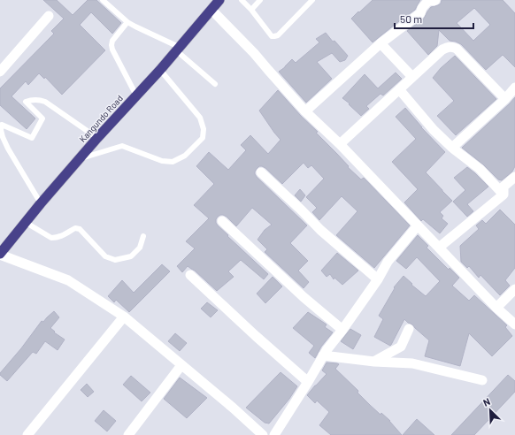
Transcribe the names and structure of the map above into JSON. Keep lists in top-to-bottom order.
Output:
{
  "streets": {
    "highway": ["Kangundo Road"]
  },
  "scale_bar": "50 m",
  "north": "top left"
}
